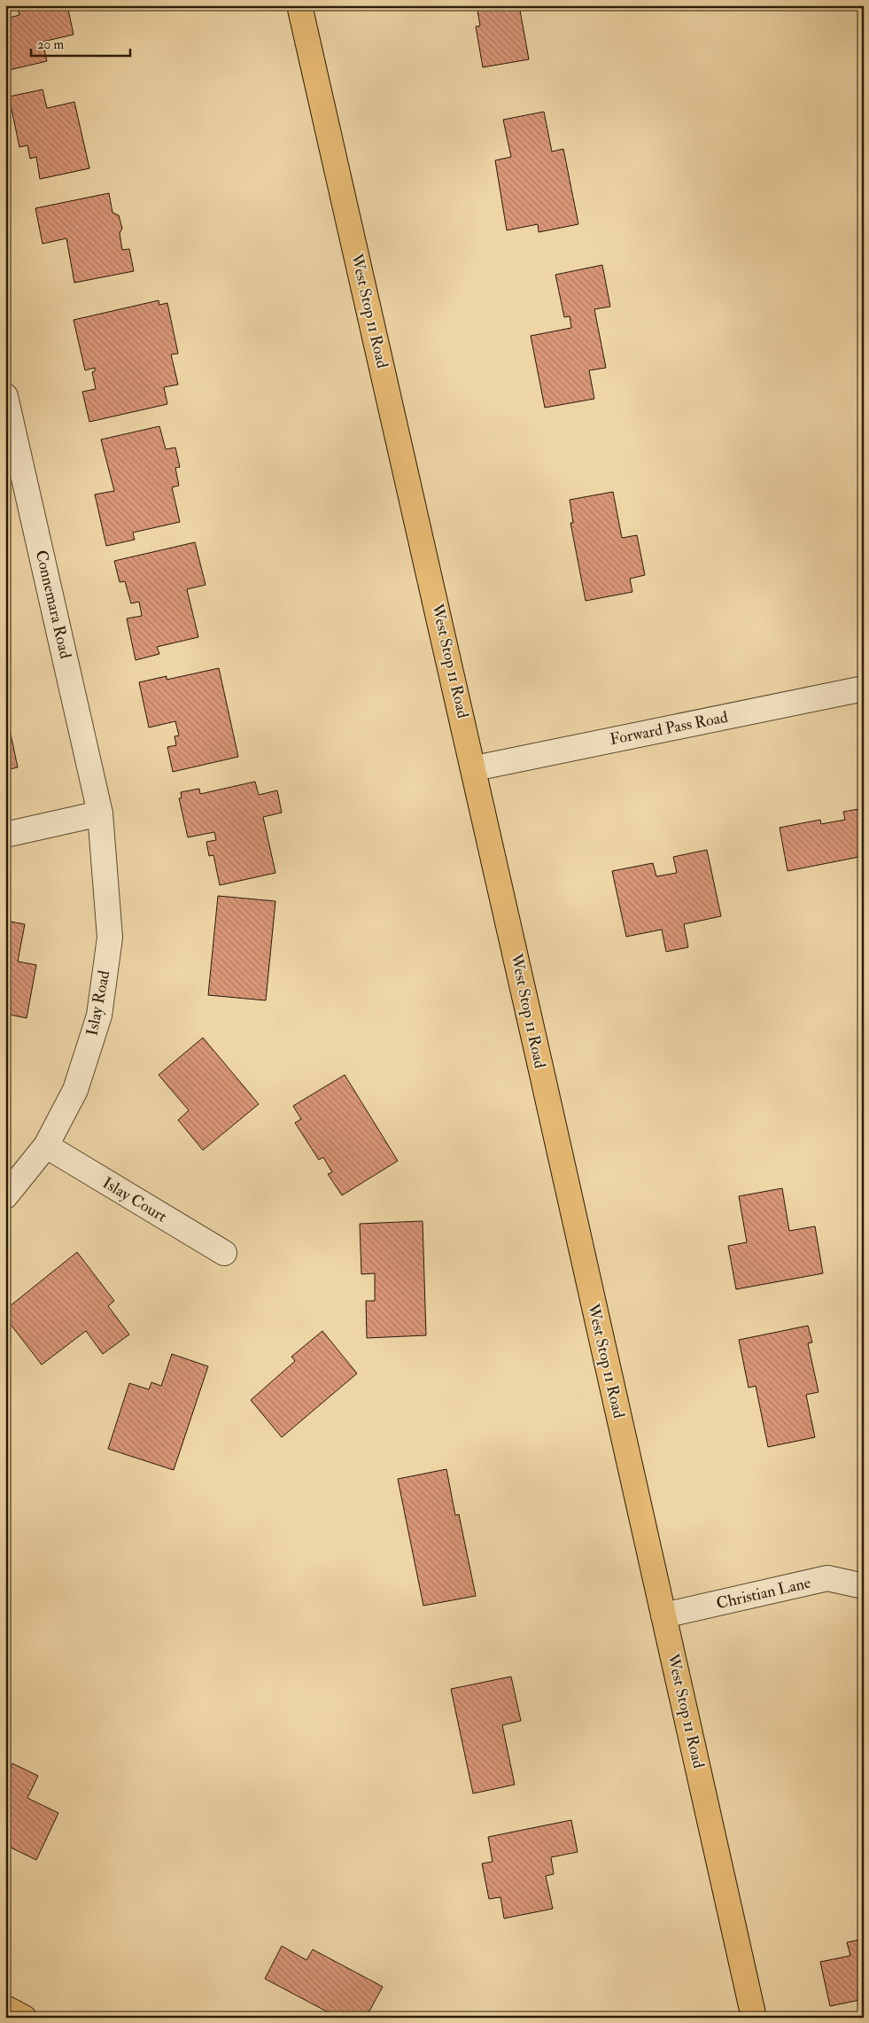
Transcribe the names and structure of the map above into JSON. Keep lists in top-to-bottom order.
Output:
{
  "streets": {
    "main road": ["West Stop 11 Road"],
    "street": [
      "Connemara Road",
      "Forward Pass Road",
      "Islay Road",
      "Islay Court",
      "Christian Lane"
    ]
  },
  "crossings": [
    ["West Stop 11 Road", "Forward Pass Road"],
    ["West Stop 11 Road", "Christian Lane"],
    ["Connemara Road", "Islay Road"],
    ["Islay Road", "Islay Court"]
  ],
  "scale_bar": "20 m"
}
